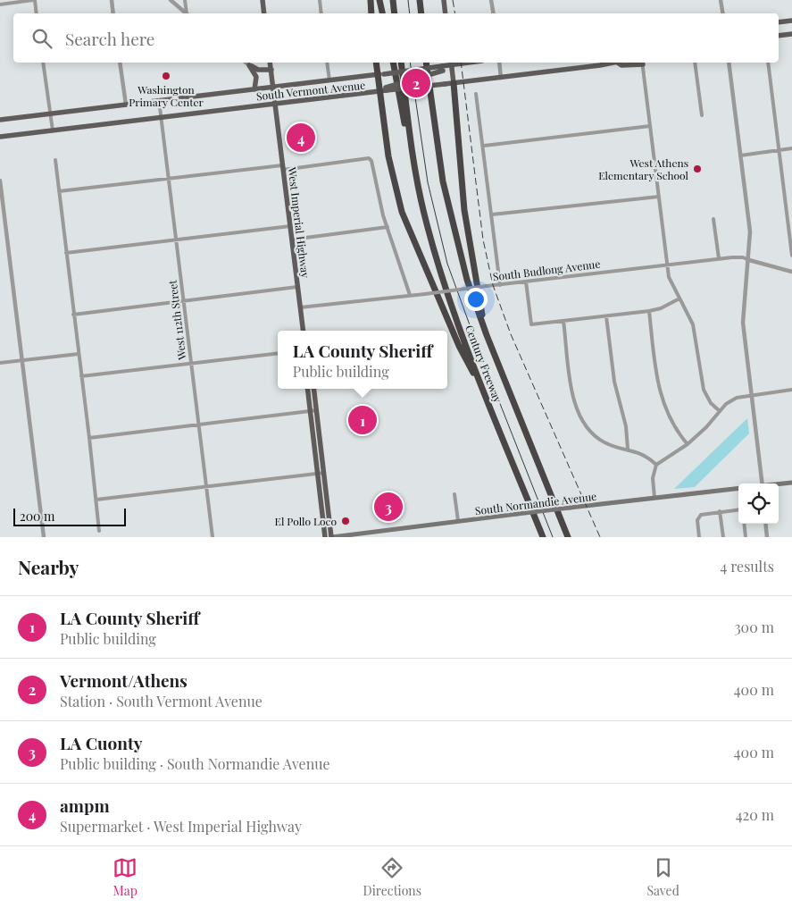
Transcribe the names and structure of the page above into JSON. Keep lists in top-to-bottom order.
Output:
{
  "streets": {
    "highway": ["Century Freeway"],
    "main road": ["South Vermont Avenue", "West Imperial Highway", "South Normandie Avenue"],
    "street": ["South Budlong Avenue", "West 112th Street"]
  },
  "crossings": [
    ["South Vermont Avenue", "West Imperial Highway"],
    ["South Vermont Avenue", "West 112th Street"],
    ["West Imperial Highway", "South Budlong Avenue"]
  ],
  "places": ["Washington Primary Center", "West Athens Elementary School", "El Pollo Loco"],
  "scale_bar": "200 m",
  "page": {
    "search": "Search here",
    "pins": [
      "2",
      "4",
      "1",
      "3"
    ],
    "popup": ["LA County Sheriff", "Public building"],
    "scale": "200 m",
    "heading": ["Nearby", "4 results"],
    "list": [
      {
        "mark": "1",
        "name": "LA County Sheriff",
        "note": "Public building",
        "value": "300 m"
      },
      {
        "mark": "2",
        "name": "Vermont/Athens",
        "note": "Station · South Vermont Avenue",
        "value": "400 m"
      },
      {
        "mark": "3",
        "name": "LA Cuonty",
        "note": "Public building · South Normandie Avenue",
        "value": "400 m"
      },
      {
        "mark": "4",
        "name": "ampm",
        "note": "Supermarket · West Imperial Highway",
        "value": "420 m"
      }
    ],
    "nav": ["Map", "Directions", "Saved"]
  }
}
